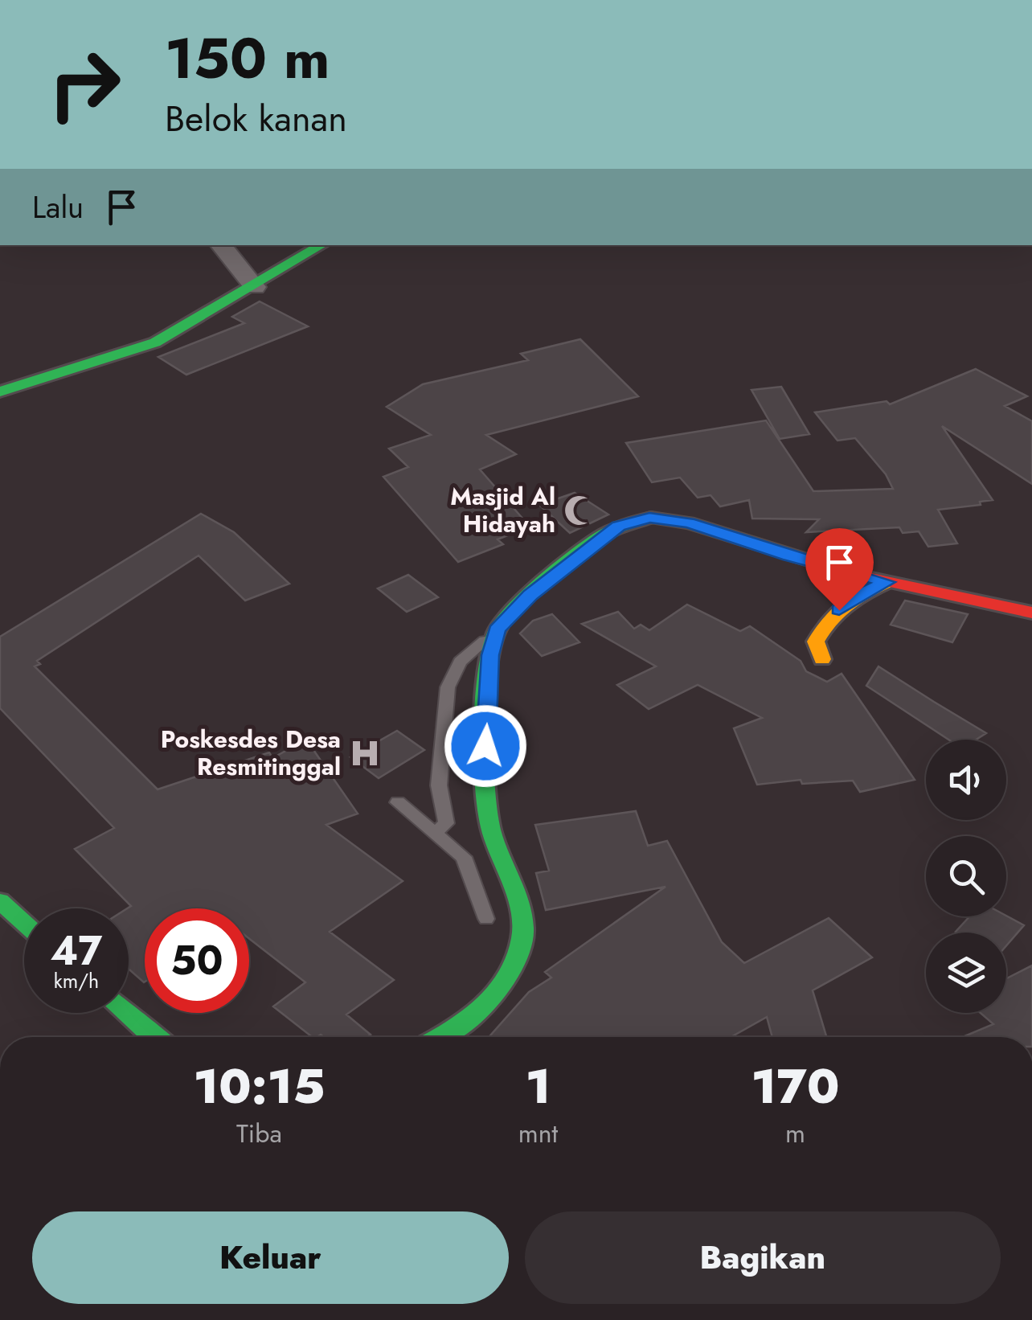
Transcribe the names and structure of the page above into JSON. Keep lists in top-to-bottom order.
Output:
{
  "places": {
    "mosque": ["Masjid Al Hidayah"],
    "hospital": ["Poskesdes Desa Resmitinggal"]
  },
  "page": {
    "turn": ["150 m", "Belok kanan"],
    "then": "Lalu",
    "speed": "47 km/h",
    "limit": "50",
    "eta": [
      "10:15",
      "Tiba",
      "1",
      "mnt",
      "170",
      "m"
    ],
    "buttons": ["Keluar", "Bagikan"]
  }
}
